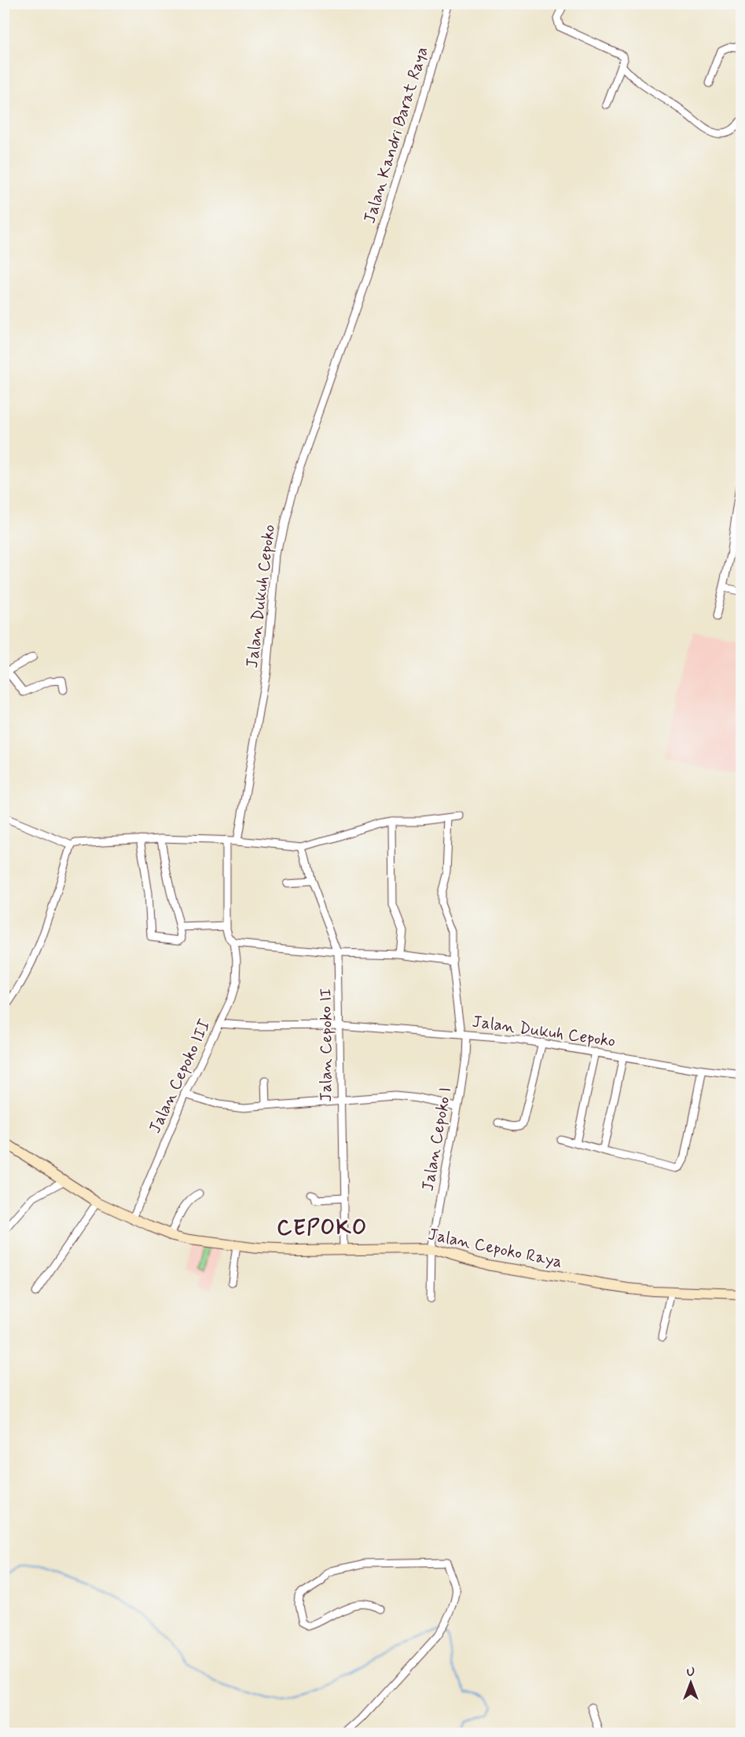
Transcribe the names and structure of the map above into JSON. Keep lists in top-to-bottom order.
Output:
{
  "streets": {
    "main road": ["Jalan Cepoko Raya"],
    "street": [
      "Jalan Kandri Barat Raya",
      "Jalan Dukuh Cepoko",
      "Jalan Cepoko II",
      "Jalan Cepoko III",
      "Jalan Cepoko I"
    ]
  },
  "crossings": [
    ["Jalan Kandri Barat Raya", "Jalan Dukuh Cepoko"],
    ["Jalan Dukuh Cepoko", "Jalan Cepoko II"],
    ["Jalan Dukuh Cepoko", "Jalan Cepoko III"],
    ["Jalan Dukuh Cepoko", "Jalan Cepoko I"],
    ["Jalan Cepoko II", "Jalan Cepoko Raya"],
    ["Jalan Cepoko III", "Jalan Cepoko Raya"],
    ["Jalan Cepoko I", "Jalan Cepoko Raya"]
  ],
  "districts": ["CEPOKO"],
  "north": "top"
}
